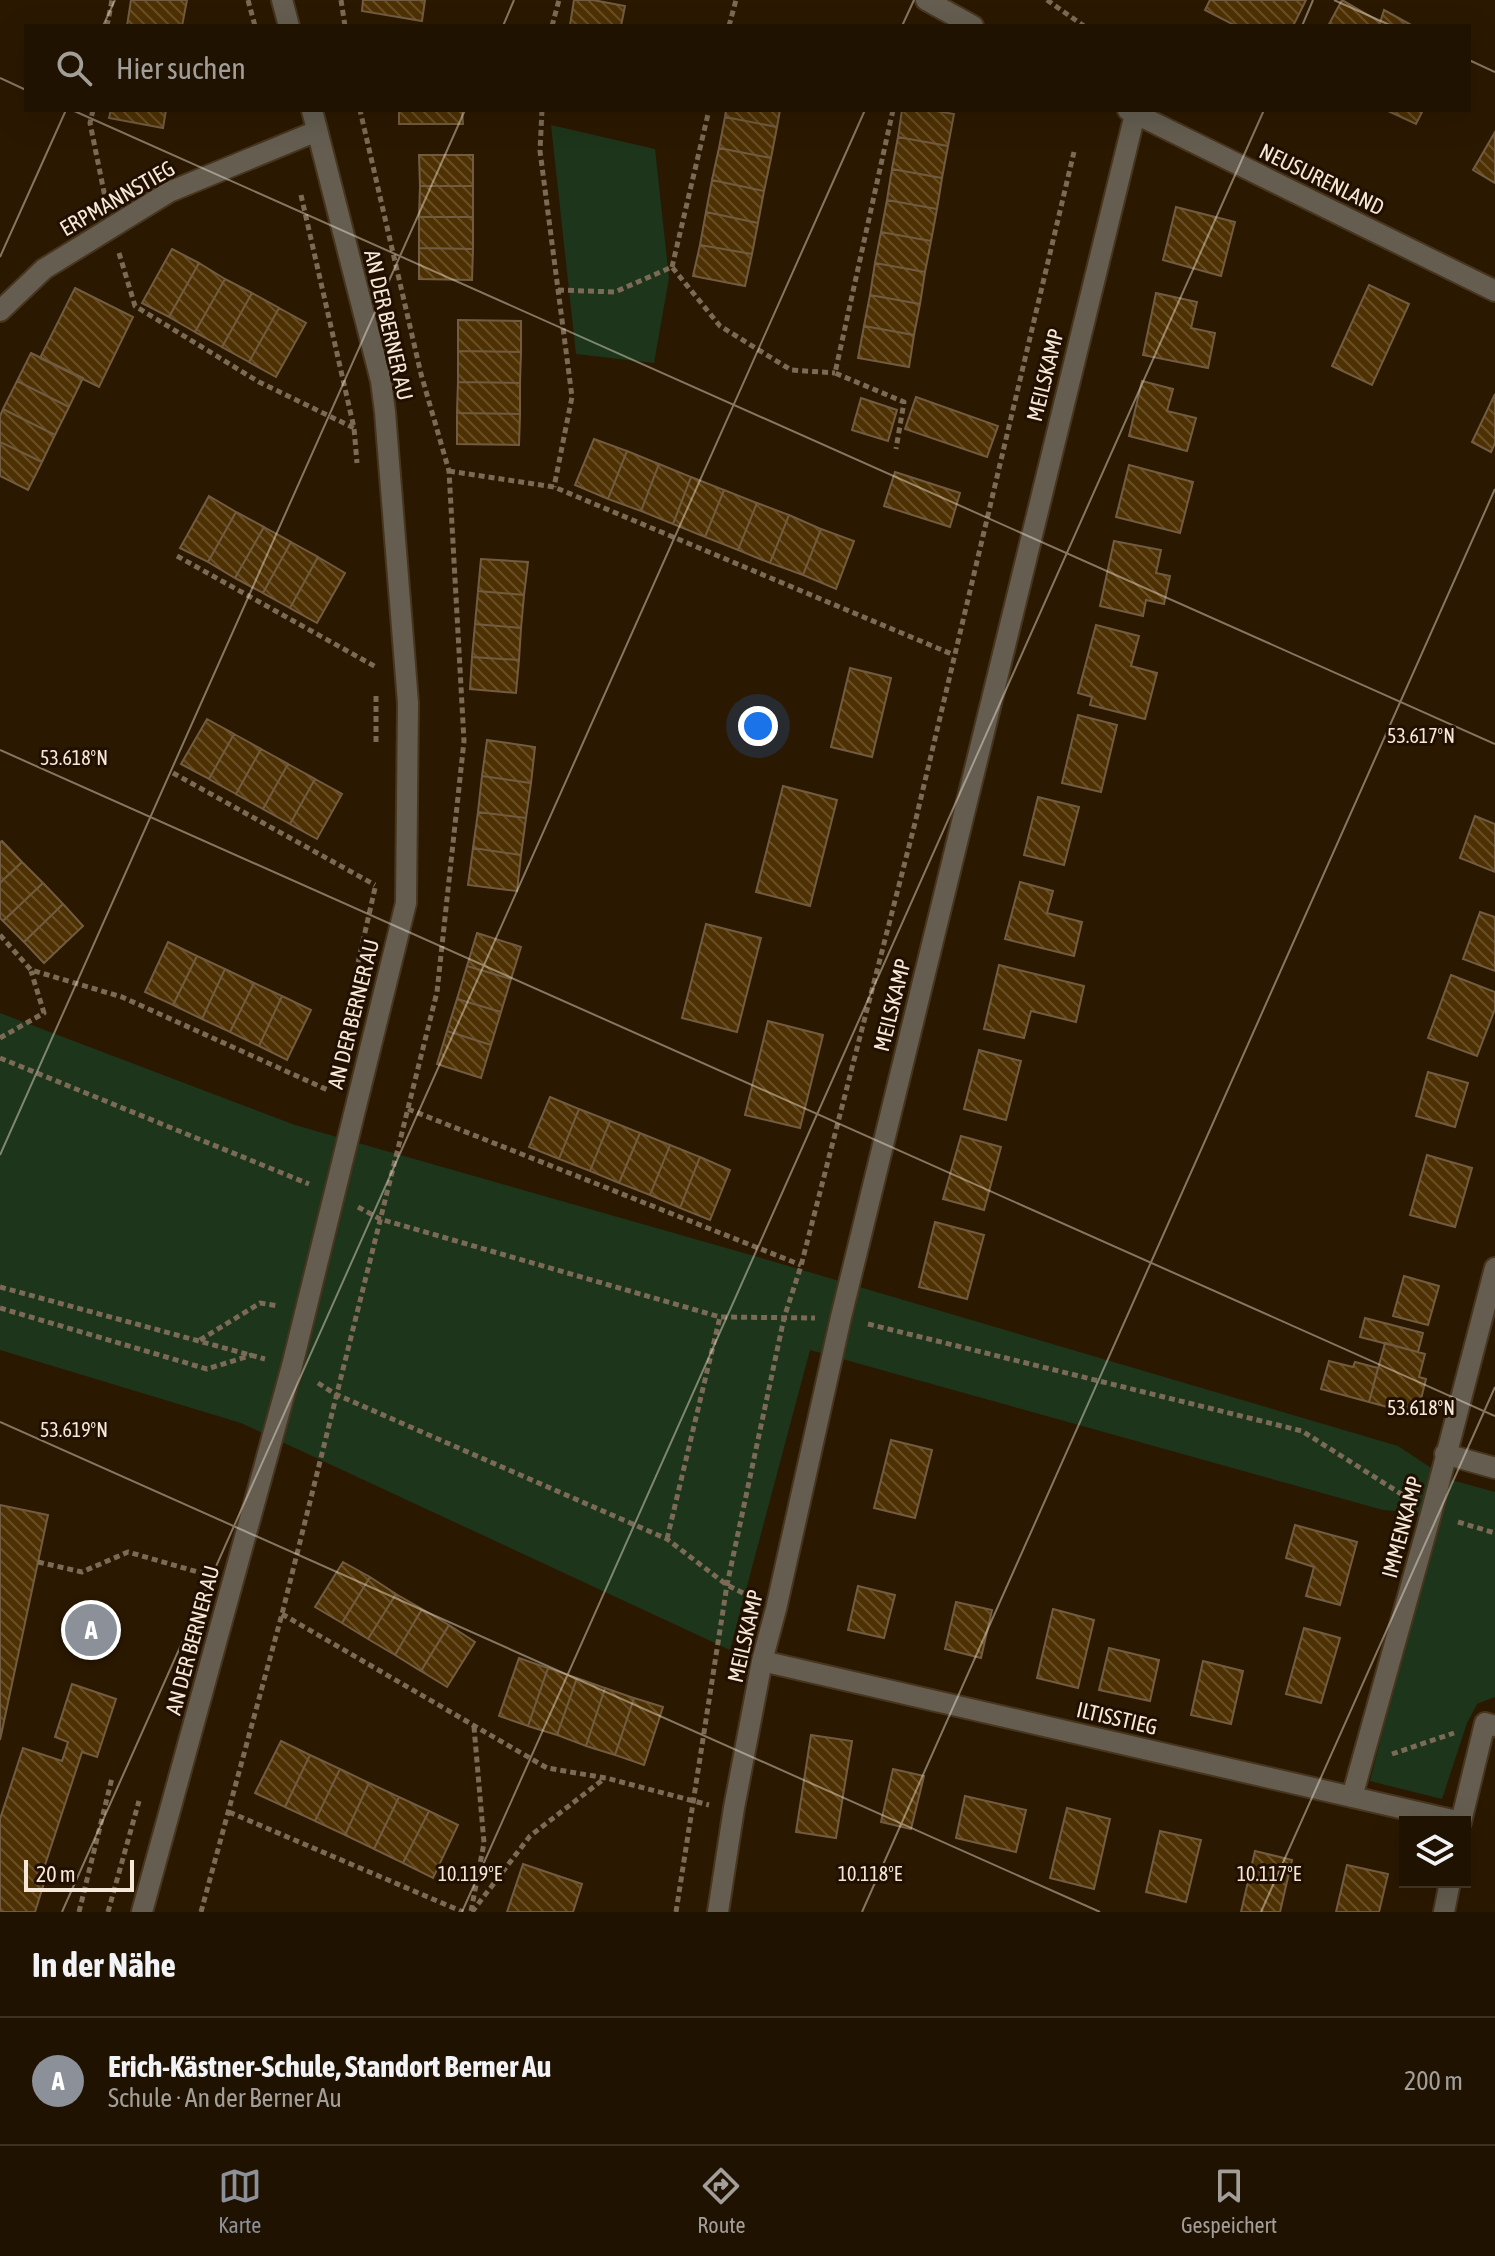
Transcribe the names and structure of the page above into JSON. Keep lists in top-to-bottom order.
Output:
{
  "streets": {
    "street": [
      "NEUSURENLAND",
      "ERPMANNSTIEG",
      "AN DER BERNER AU",
      "MEILSKAMP",
      "IMMENKAMP",
      "ILTISSTIEG"
    ]
  },
  "crossings": [
    ["NEUSURENLAND", "MEILSKAMP"],
    ["ERPMANNSTIEG", "AN DER BERNER AU"],
    ["MEILSKAMP", "ILTISSTIEG"],
    ["IMMENKAMP", "ILTISSTIEG"]
  ],
  "scale_bar": "20 m",
  "page": {
    "search": "Hier suchen",
    "pins": "A",
    "scale": "20 m",
    "heading": "In der Nähe",
    "list": [
      {
        "mark": "A",
        "name": "Erich-Kästner-Schule, Standort Berner Au",
        "note": "Schule · An der Berner Au",
        "value": "200 m"
      }
    ],
    "nav": ["Karte", "Route", "Gespeichert"]
  },
  "coordinates": [
    "53.617°N",
    "53.618°N",
    "53.619°N",
    "10.119°E",
    "10.118°E",
    "10.117°E"
  ]
}
